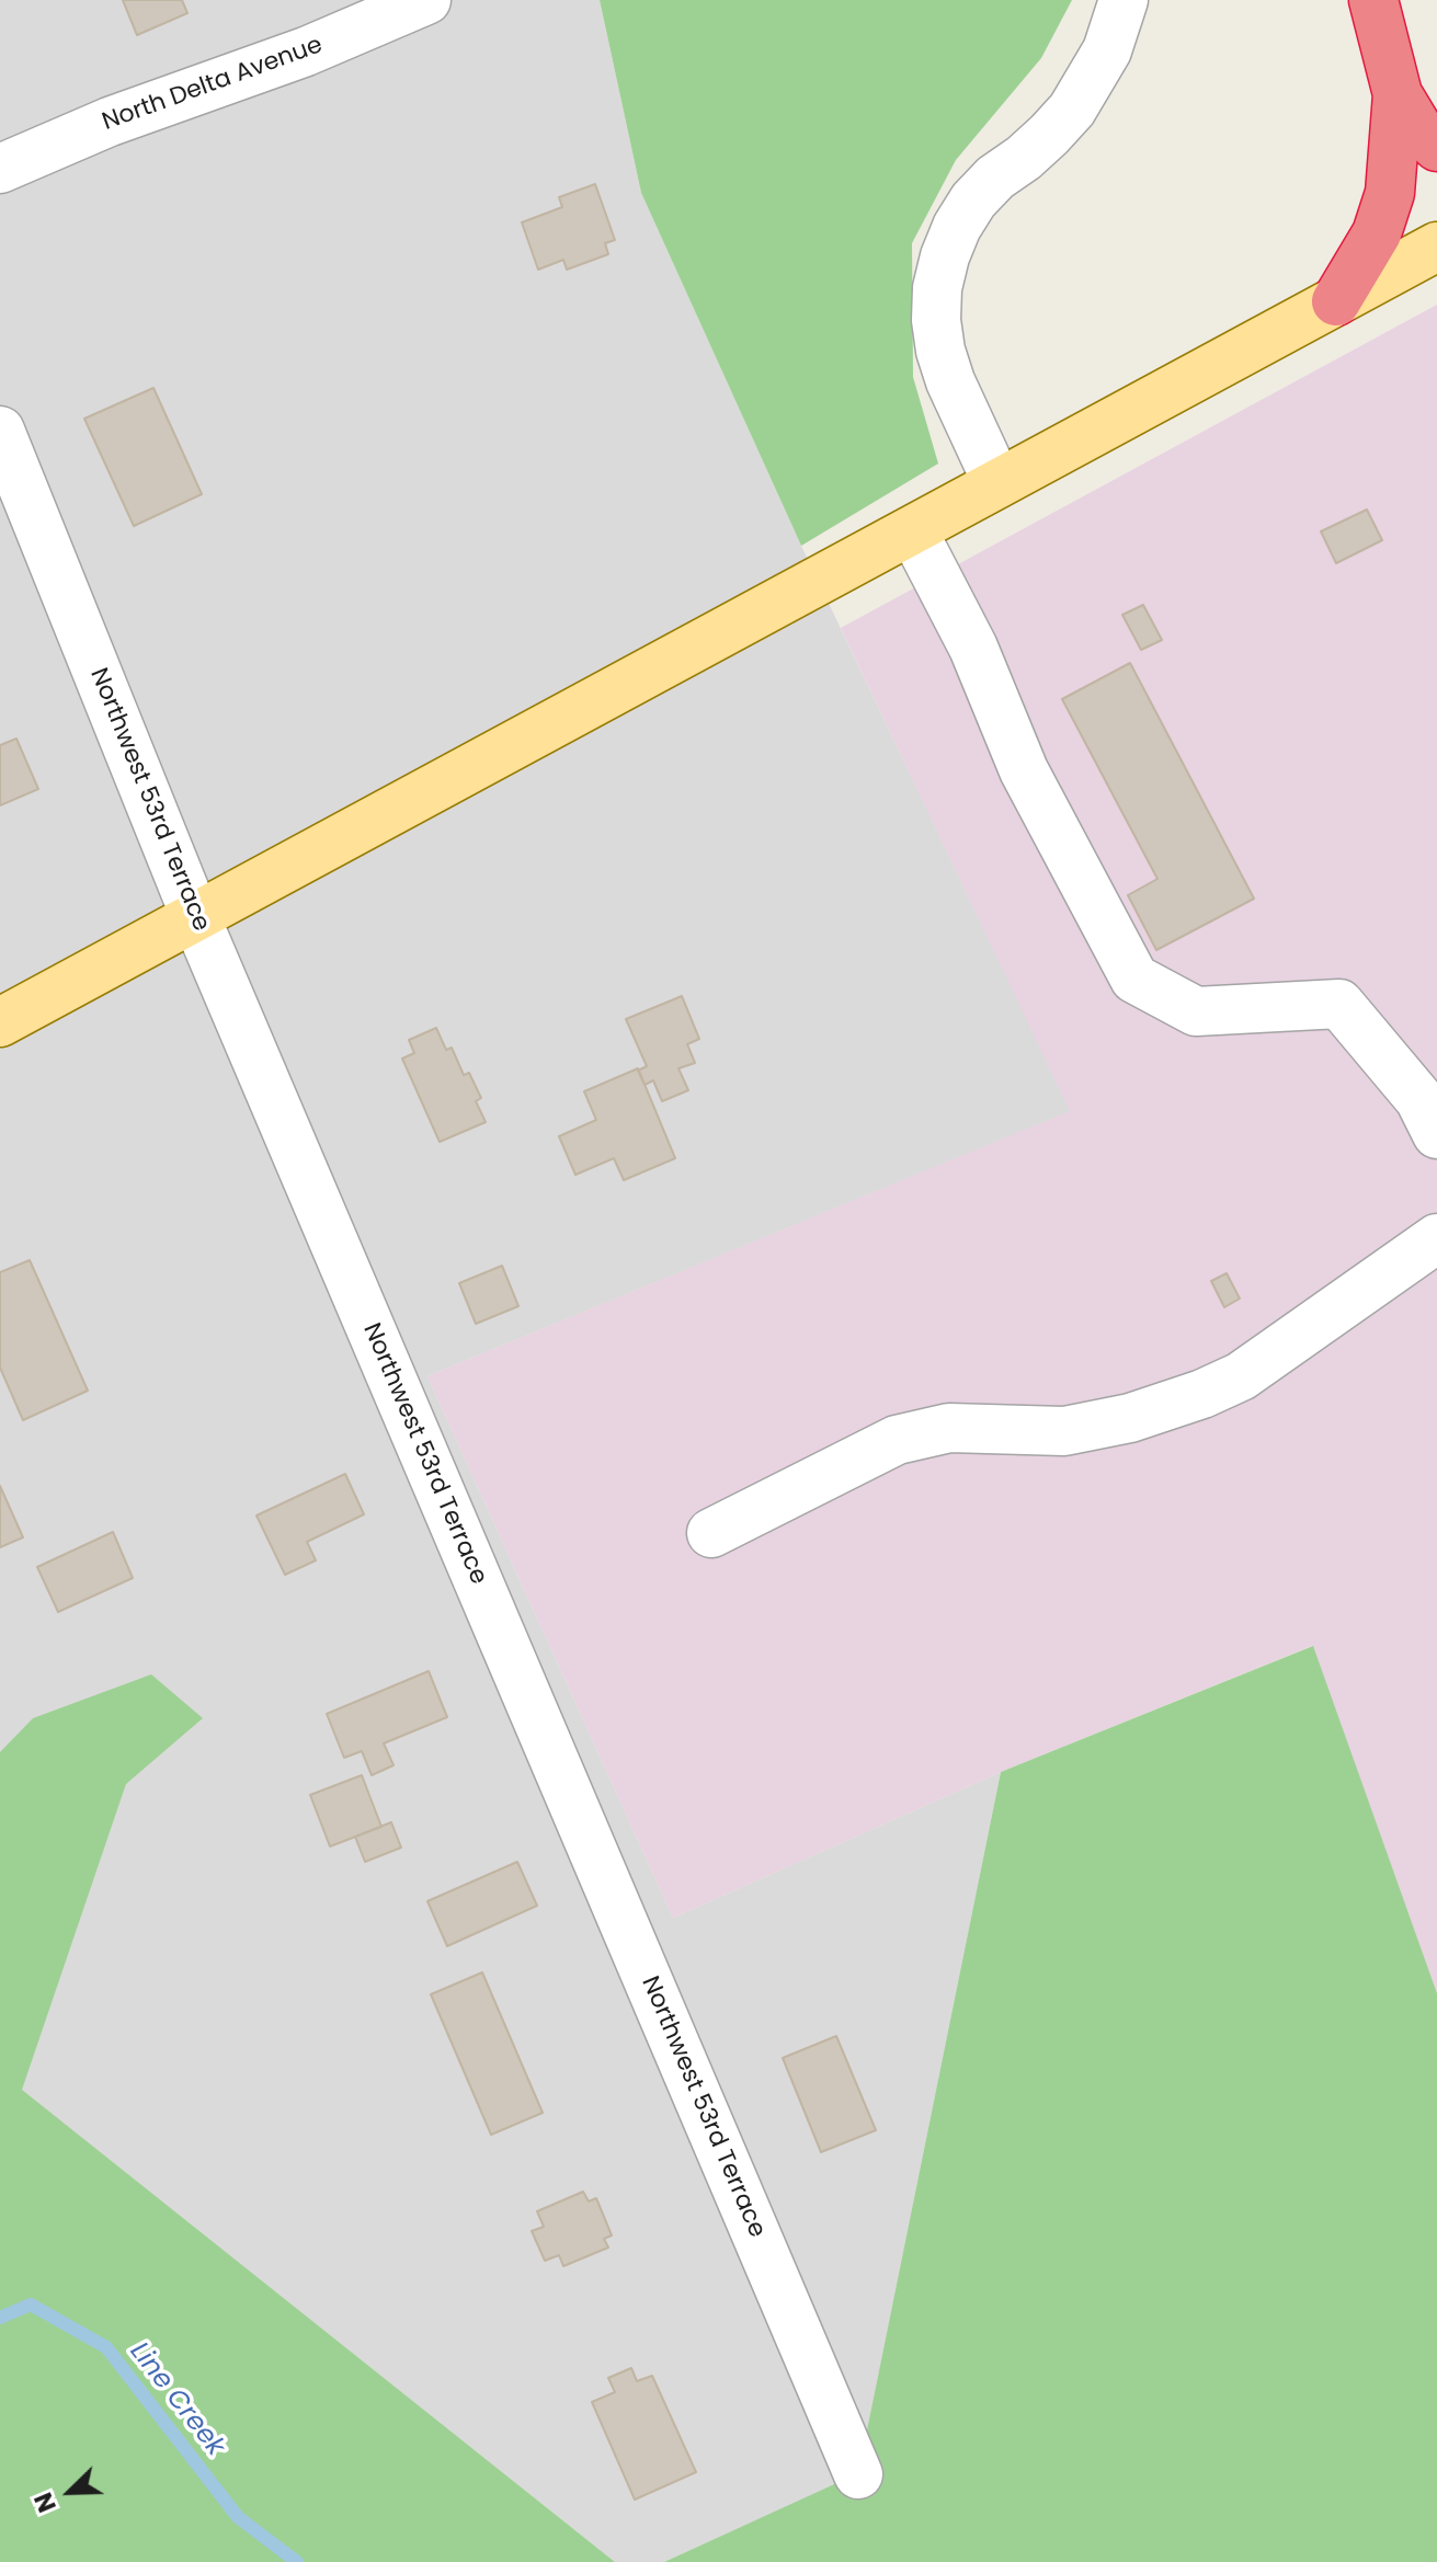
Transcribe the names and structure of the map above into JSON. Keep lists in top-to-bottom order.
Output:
{
  "streets": {
    "street": ["North Delta Avenue", "Northwest 53rd Terrace"]
  },
  "water": ["Line Creek"],
  "north": "bottom left"
}
